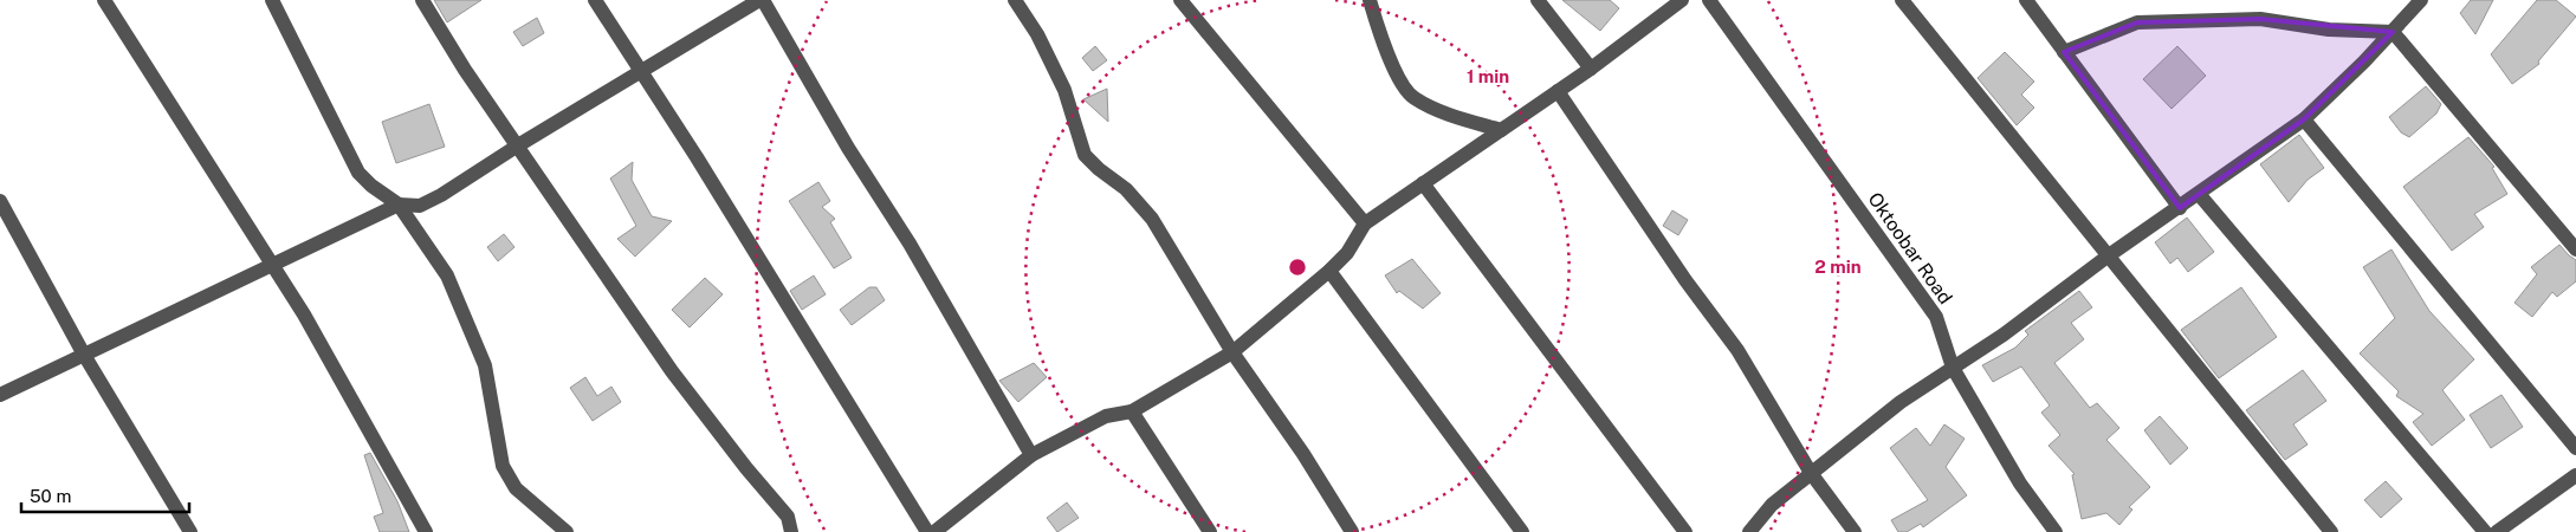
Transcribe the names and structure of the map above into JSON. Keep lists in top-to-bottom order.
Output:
{
  "streets": {
    "street": ["Oktoobar Road"]
  },
  "scale_bar": "50 m",
  "rings": ["1 min", "2 min"]
}
